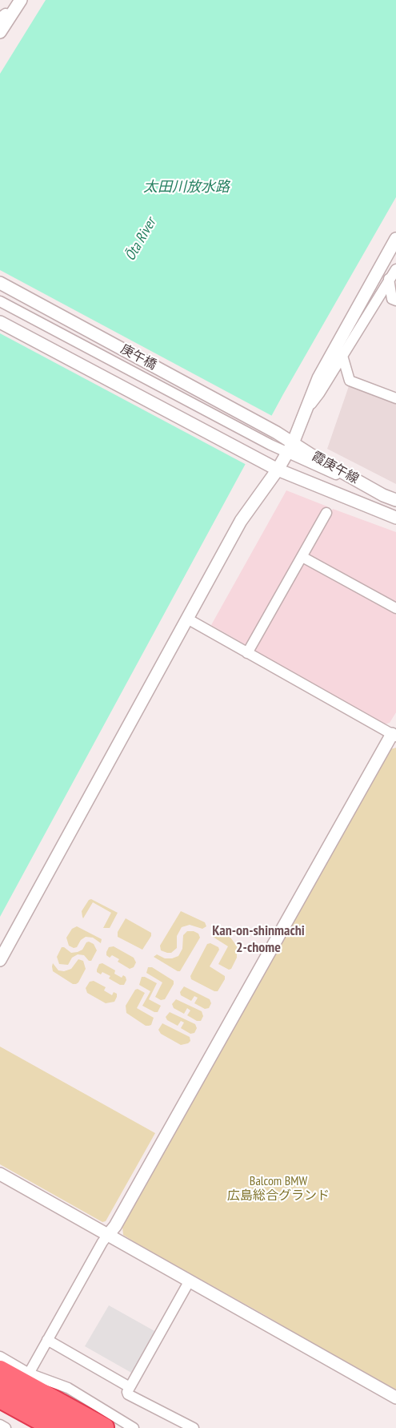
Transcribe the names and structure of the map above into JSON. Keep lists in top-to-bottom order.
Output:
{
  "streets": {
    "street": ["庚午橋", "霞庚午線"]
  },
  "crossings": [
    ["庚午橋", "霞庚午線"]
  ],
  "districts": ["Kan-on-shinmachi 2-chome"],
  "water": ["太田川放水路", "Ōta River"],
  "parks": ["Balcom BMW 広島総合グランド"]
}
